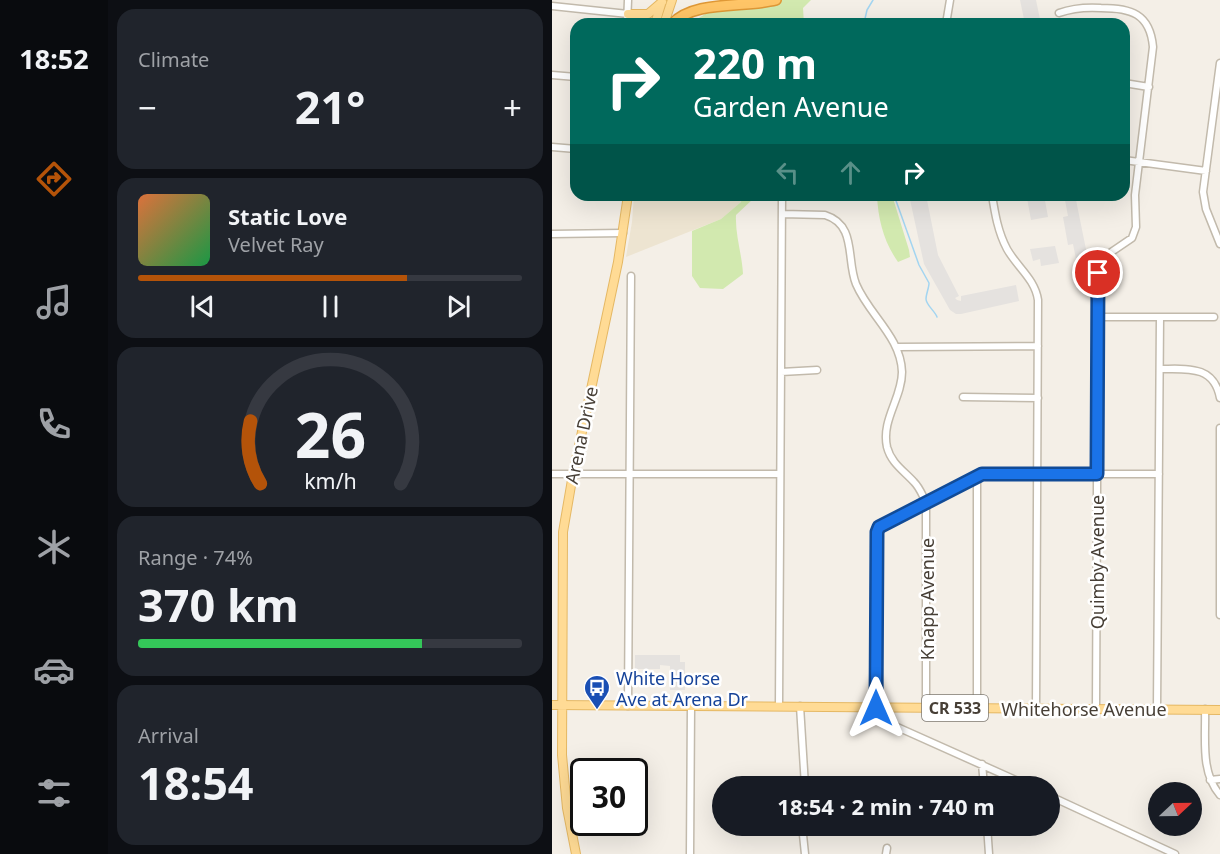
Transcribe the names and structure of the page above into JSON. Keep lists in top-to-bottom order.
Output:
{
  "streets": {
    "main road": ["Arena Drive", "CR 533", "Whitehorse Avenue"],
    "street": ["Quimby Avenue", "Knapp Avenue"]
  },
  "crossings": [
    ["Arena Drive", "Whitehorse Avenue"],
    ["Quimby Avenue", "Whitehorse Avenue"],
    ["Knapp Avenue", "Whitehorse Avenue"]
  ],
  "places": {
    "bus stop": ["White Horse Ave at Arena Dr"]
  },
  "north": "right",
  "page": {
    "tabs": "18:52",
    "tile": [
      "Climate",
      ["Range · 74%", "370 km"],
      ["Arrival", "18:54"]
    ],
    "turn": ["220 m", "Garden Avenue"],
    "heat": ["−", "21°", "+"],
    "song": ["Static Love", "Velvet Ray"],
    "limit": "30",
    "trip": "18:54 · 2 min · 740 m",
    "gauge": ["26", "km/h"]
  }
}
